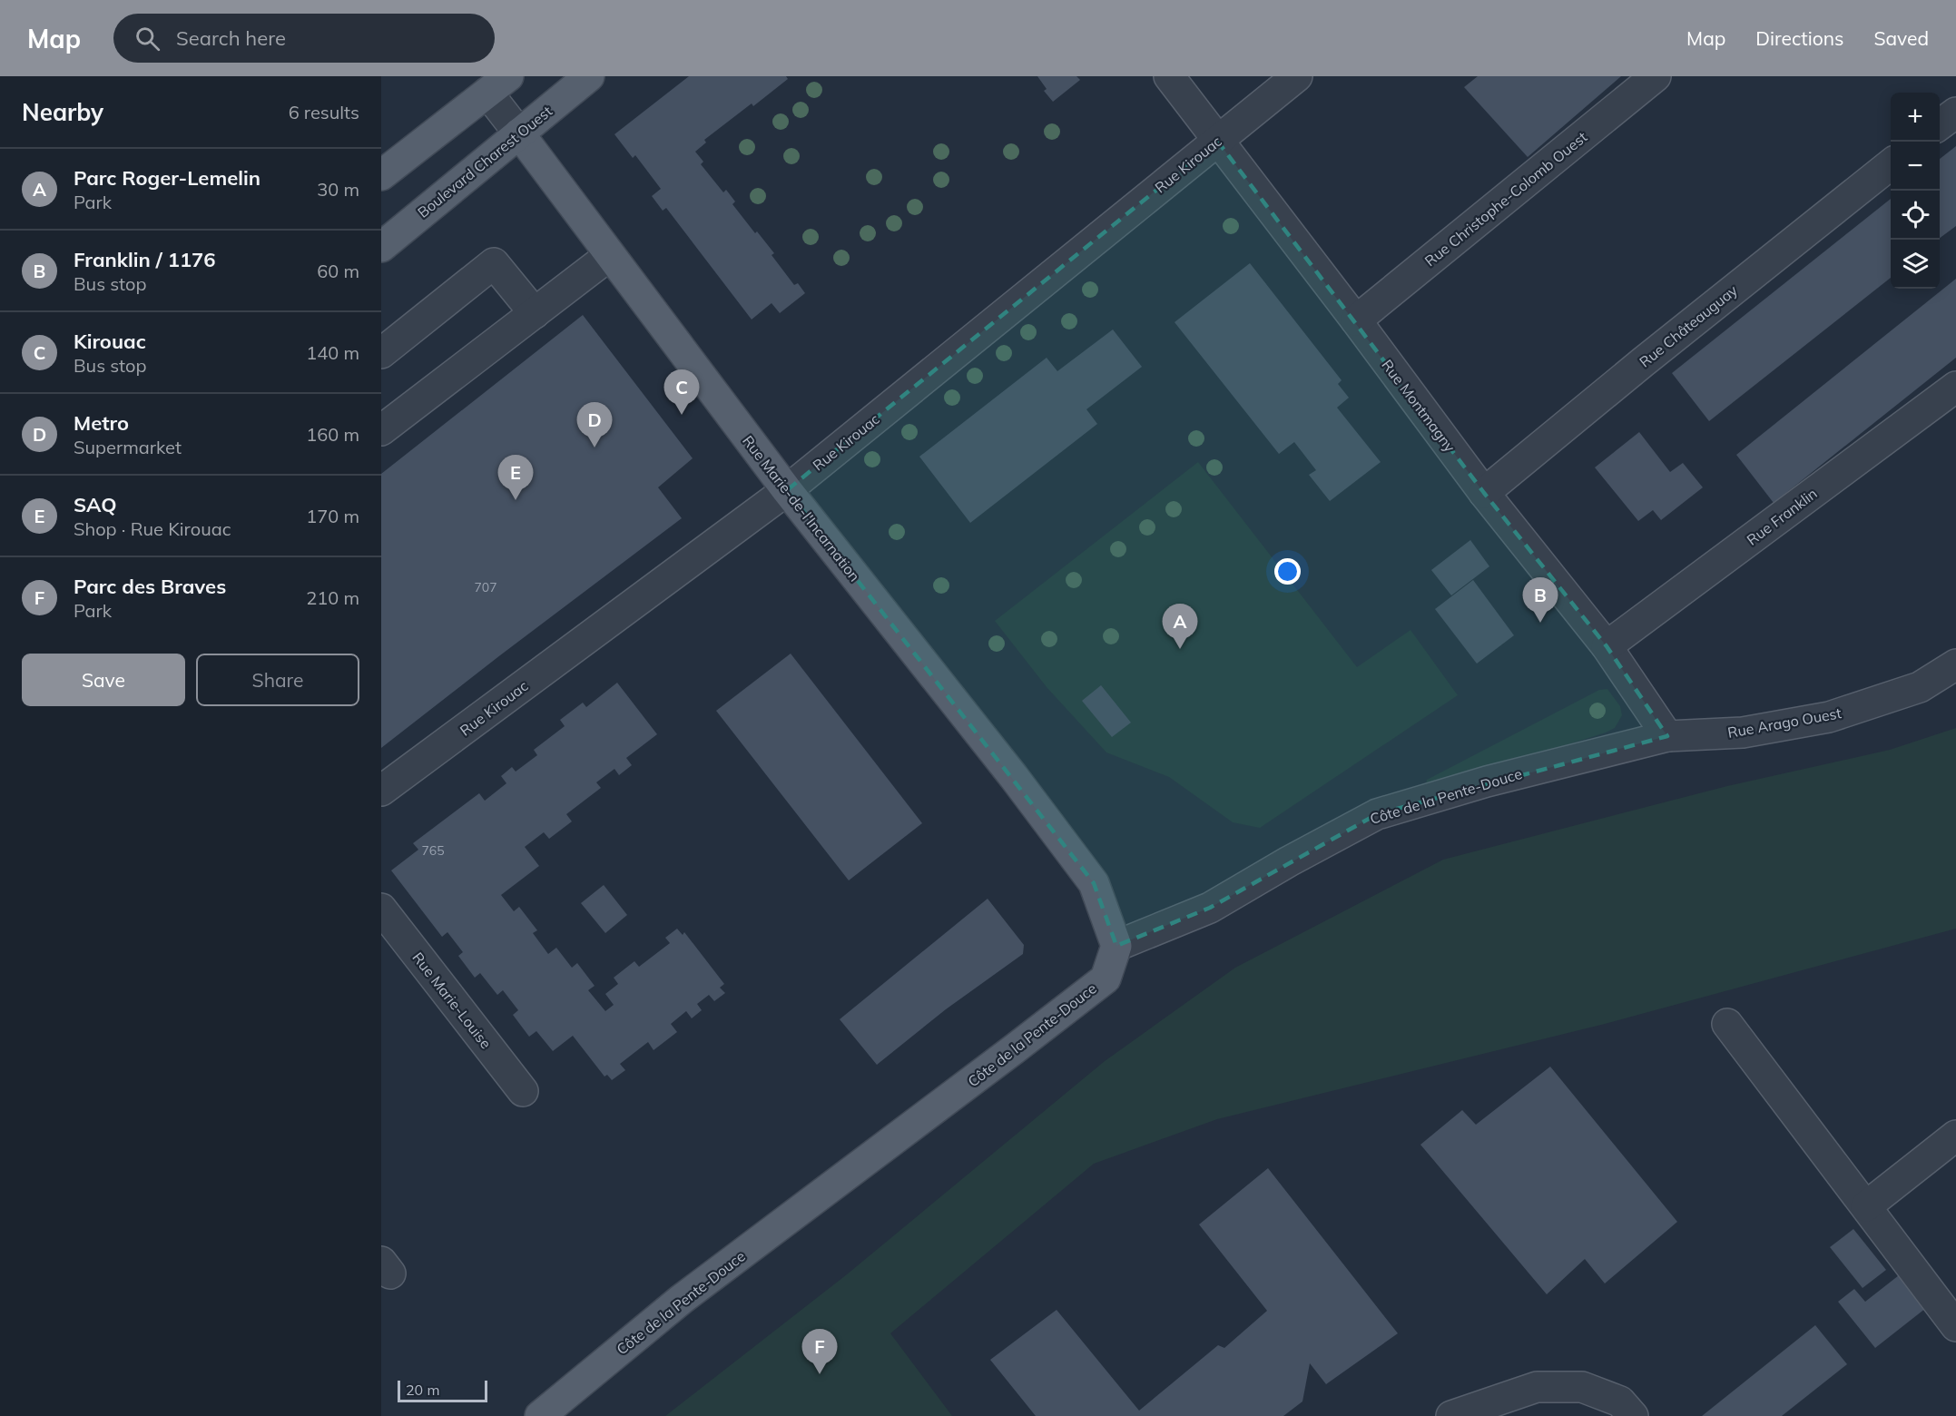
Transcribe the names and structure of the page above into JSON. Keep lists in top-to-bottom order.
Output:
{
  "streets": {
    "main road": ["Boulevard Charest Ouest", "Rue Marie-de-l'Incarnation", "Côte de la Pente-Douce"],
    "street": [
      "Rue Kirouac",
      "Rue Christophe-Colomb Ouest",
      "Rue Châteauguay",
      "Rue Montmagny",
      "Rue Franklin",
      "Rue Arago Ouest",
      "Rue Marie-Louise"
    ]
  },
  "crossings": [
    ["Boulevard Charest Ouest", "Rue Marie-de-l'Incarnation"],
    ["Rue Kirouac", "Rue Montmagny"],
    ["Rue Kirouac", "Rue Marie-de-l'Incarnation"],
    ["Rue Christophe-Colomb Ouest", "Rue Montmagny"],
    ["Rue Châteauguay", "Rue Montmagny"],
    ["Rue Montmagny", "Rue Franklin"],
    ["Rue Montmagny", "Rue Arago Ouest"],
    ["Rue Montmagny", "Côte de la Pente-Douce"],
    ["Rue Marie-de-l'Incarnation", "Côte de la Pente-Douce"],
    ["Rue Arago Ouest", "Côte de la Pente-Douce"]
  ],
  "house_numbers": ["707", "765"],
  "scale_bar": "20 m",
  "page": {
    "header": "Map",
    "search": "Search here",
    "nav": ["Map", "Directions", "Saved"],
    "heading": ["Nearby", "6 results"],
    "map_buttons": ["+", "−"],
    "list": [
      {
        "mark": "A",
        "name": "Parc Roger-Lemelin",
        "note": "Park",
        "value": "30 m"
      },
      {
        "mark": "B",
        "name": "Franklin / 1176",
        "note": "Bus stop",
        "value": "60 m"
      },
      {
        "mark": "C",
        "name": "Kirouac",
        "note": "Bus stop",
        "value": "140 m"
      },
      {
        "mark": "D",
        "name": "Metro",
        "note": "Supermarket",
        "value": "160 m"
      },
      {
        "mark": "E",
        "name": "SAQ",
        "note": "Shop · Rue Kirouac",
        "value": "170 m"
      },
      {
        "mark": "F",
        "name": "Parc des Braves",
        "note": "Park",
        "value": "210 m"
      }
    ],
    "pins": [
      "C",
      "D",
      "E",
      "B",
      "A",
      "F"
    ],
    "buttons": ["Save", "Share"],
    "scale": "20 m"
  }
}
